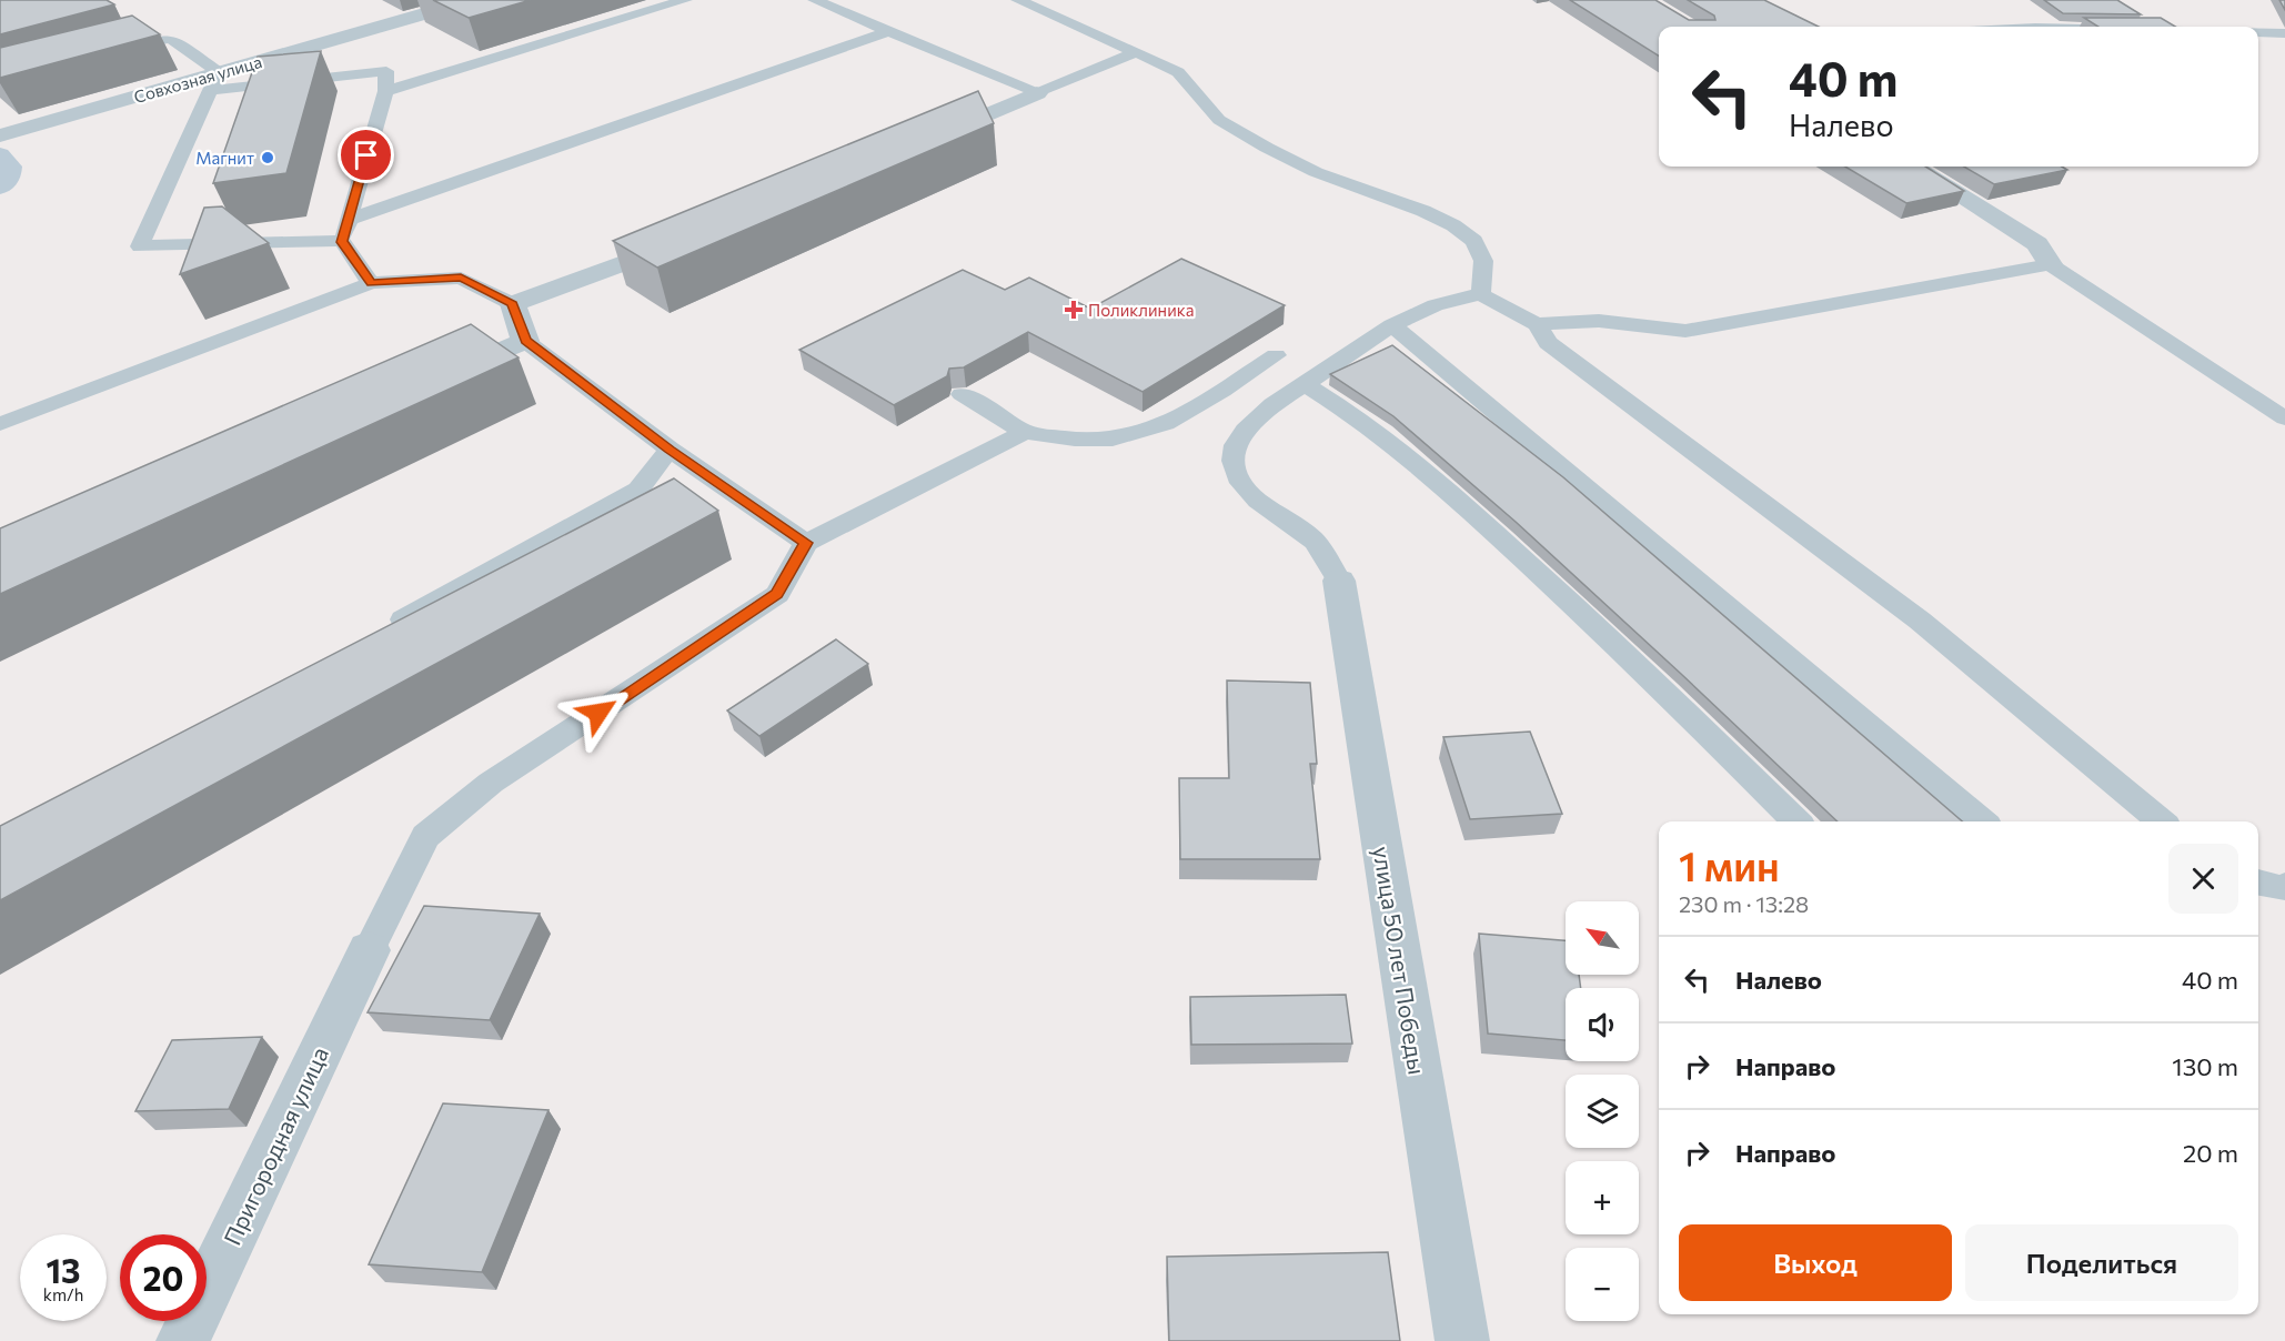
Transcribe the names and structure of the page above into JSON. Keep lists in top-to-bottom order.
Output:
{
  "streets": {
    "street": ["Совхозная улица", "улица 50 лет Победы", "Пригородная улица"]
  },
  "places": {
    "other": ["Магнит"],
    "health": ["Поликлиника"]
  },
  "north": "top left",
  "page": {
    "turn": ["40 m", "Налево"],
    "heading": ["1 мин", "230 m · 13:28"],
    "map_buttons": ["+", "−"],
    "list": [
      {
        "name": "Налево",
        "value": "40 m"
      },
      {
        "name": "Направо",
        "value": "130 m"
      },
      {
        "name": "Направо",
        "value": "20 m"
      }
    ],
    "buttons": ["Выход", "Поделиться"],
    "speed": "13 km/h",
    "limit": "20"
  }
}
